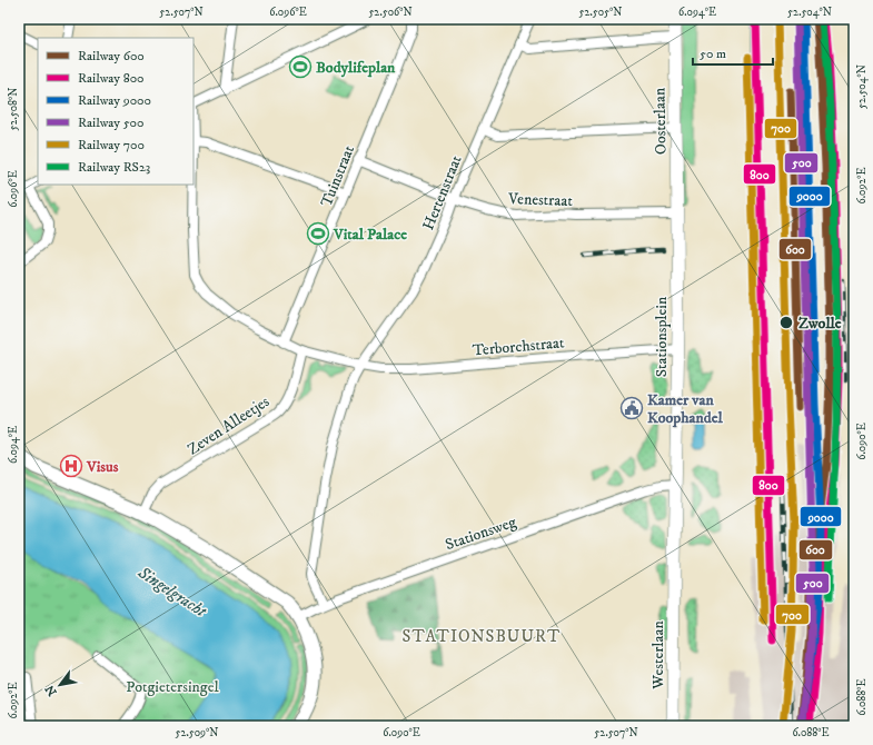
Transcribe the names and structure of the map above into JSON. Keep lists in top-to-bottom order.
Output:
{
  "streets": {
    "street": [
      "Oosterlaan",
      "Tuinstraat",
      "Hertenstraat",
      "Venestraat",
      "Stationsplein",
      "Terborchstraat",
      "Zeven Alleetjes",
      "Stationsweg",
      "Westerlaan"
    ]
  },
  "crossings": [
    ["Oosterlaan", "Venestraat"],
    ["Oosterlaan", "Stationsplein"],
    ["Tuinstraat", "Venestraat"],
    ["Hertenstraat", "Venestraat"],
    ["Hertenstraat", "Terborchstraat"],
    ["Hertenstraat", "Stationsweg"],
    ["Venestraat", "Stationsplein"],
    ["Stationsplein", "Terborchstraat"],
    ["Stationsplein", "Stationsweg"],
    ["Stationsplein", "Westerlaan"]
  ],
  "districts": ["STATIONSBUURT"],
  "water": ["Singelgracht"],
  "parks": ["Potgietersingel"],
  "places": {
    "sports": ["Bodylifeplan", "Vital Palace"],
    "other": ["Zwolle"],
    "public building": ["Kamer van Koophandel"],
    "hospital": ["Visus"]
  },
  "lines": [
    "rail line 600",
    "rail line 800",
    "rail line 9000",
    "rail line 500",
    "rail line 700",
    "rail line RS23"
  ],
  "legend": [
    "Railway 600",
    "Railway 800",
    "Railway 9000",
    "Railway 500",
    "Railway 700",
    "Railway RS23"
  ],
  "scale_bar": "50 m",
  "north": "bottom left",
  "coordinates": [
    "52.507°N",
    "6.096°E",
    "52.506°N",
    "52.505°N",
    "6.094°E",
    "52.504°N",
    "52.508°N",
    "6.092°E",
    "6.090°E",
    "6.088°E",
    "52.509°N"
  ]
}
